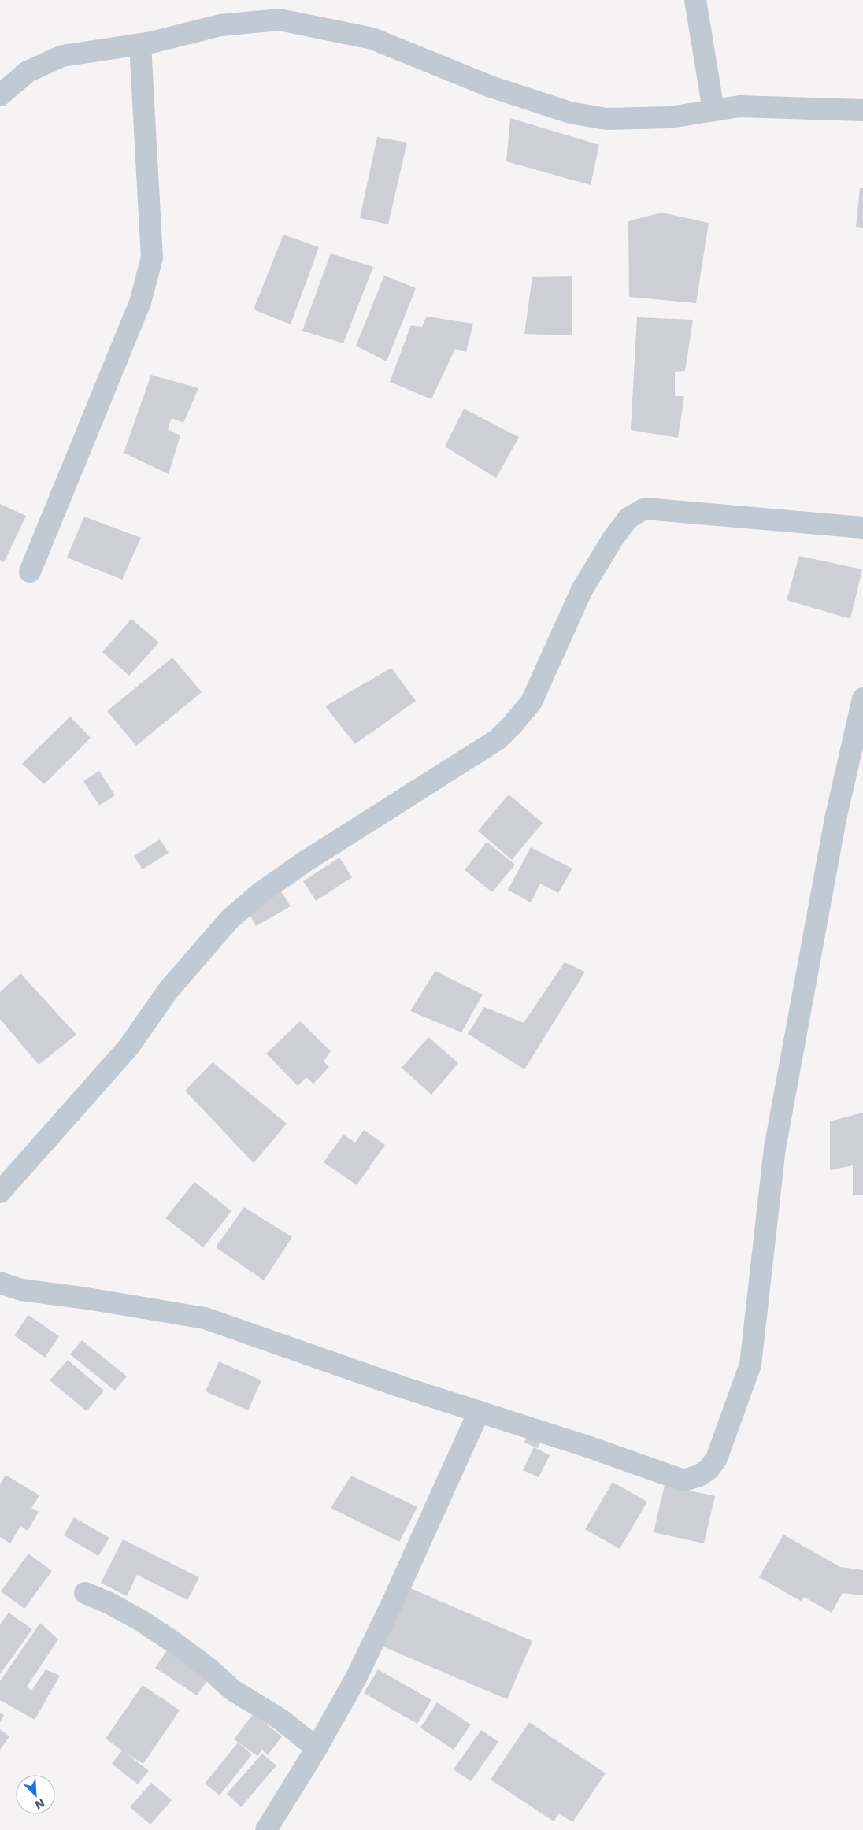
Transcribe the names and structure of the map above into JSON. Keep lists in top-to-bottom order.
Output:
{
  "north": "bottom right"
}
